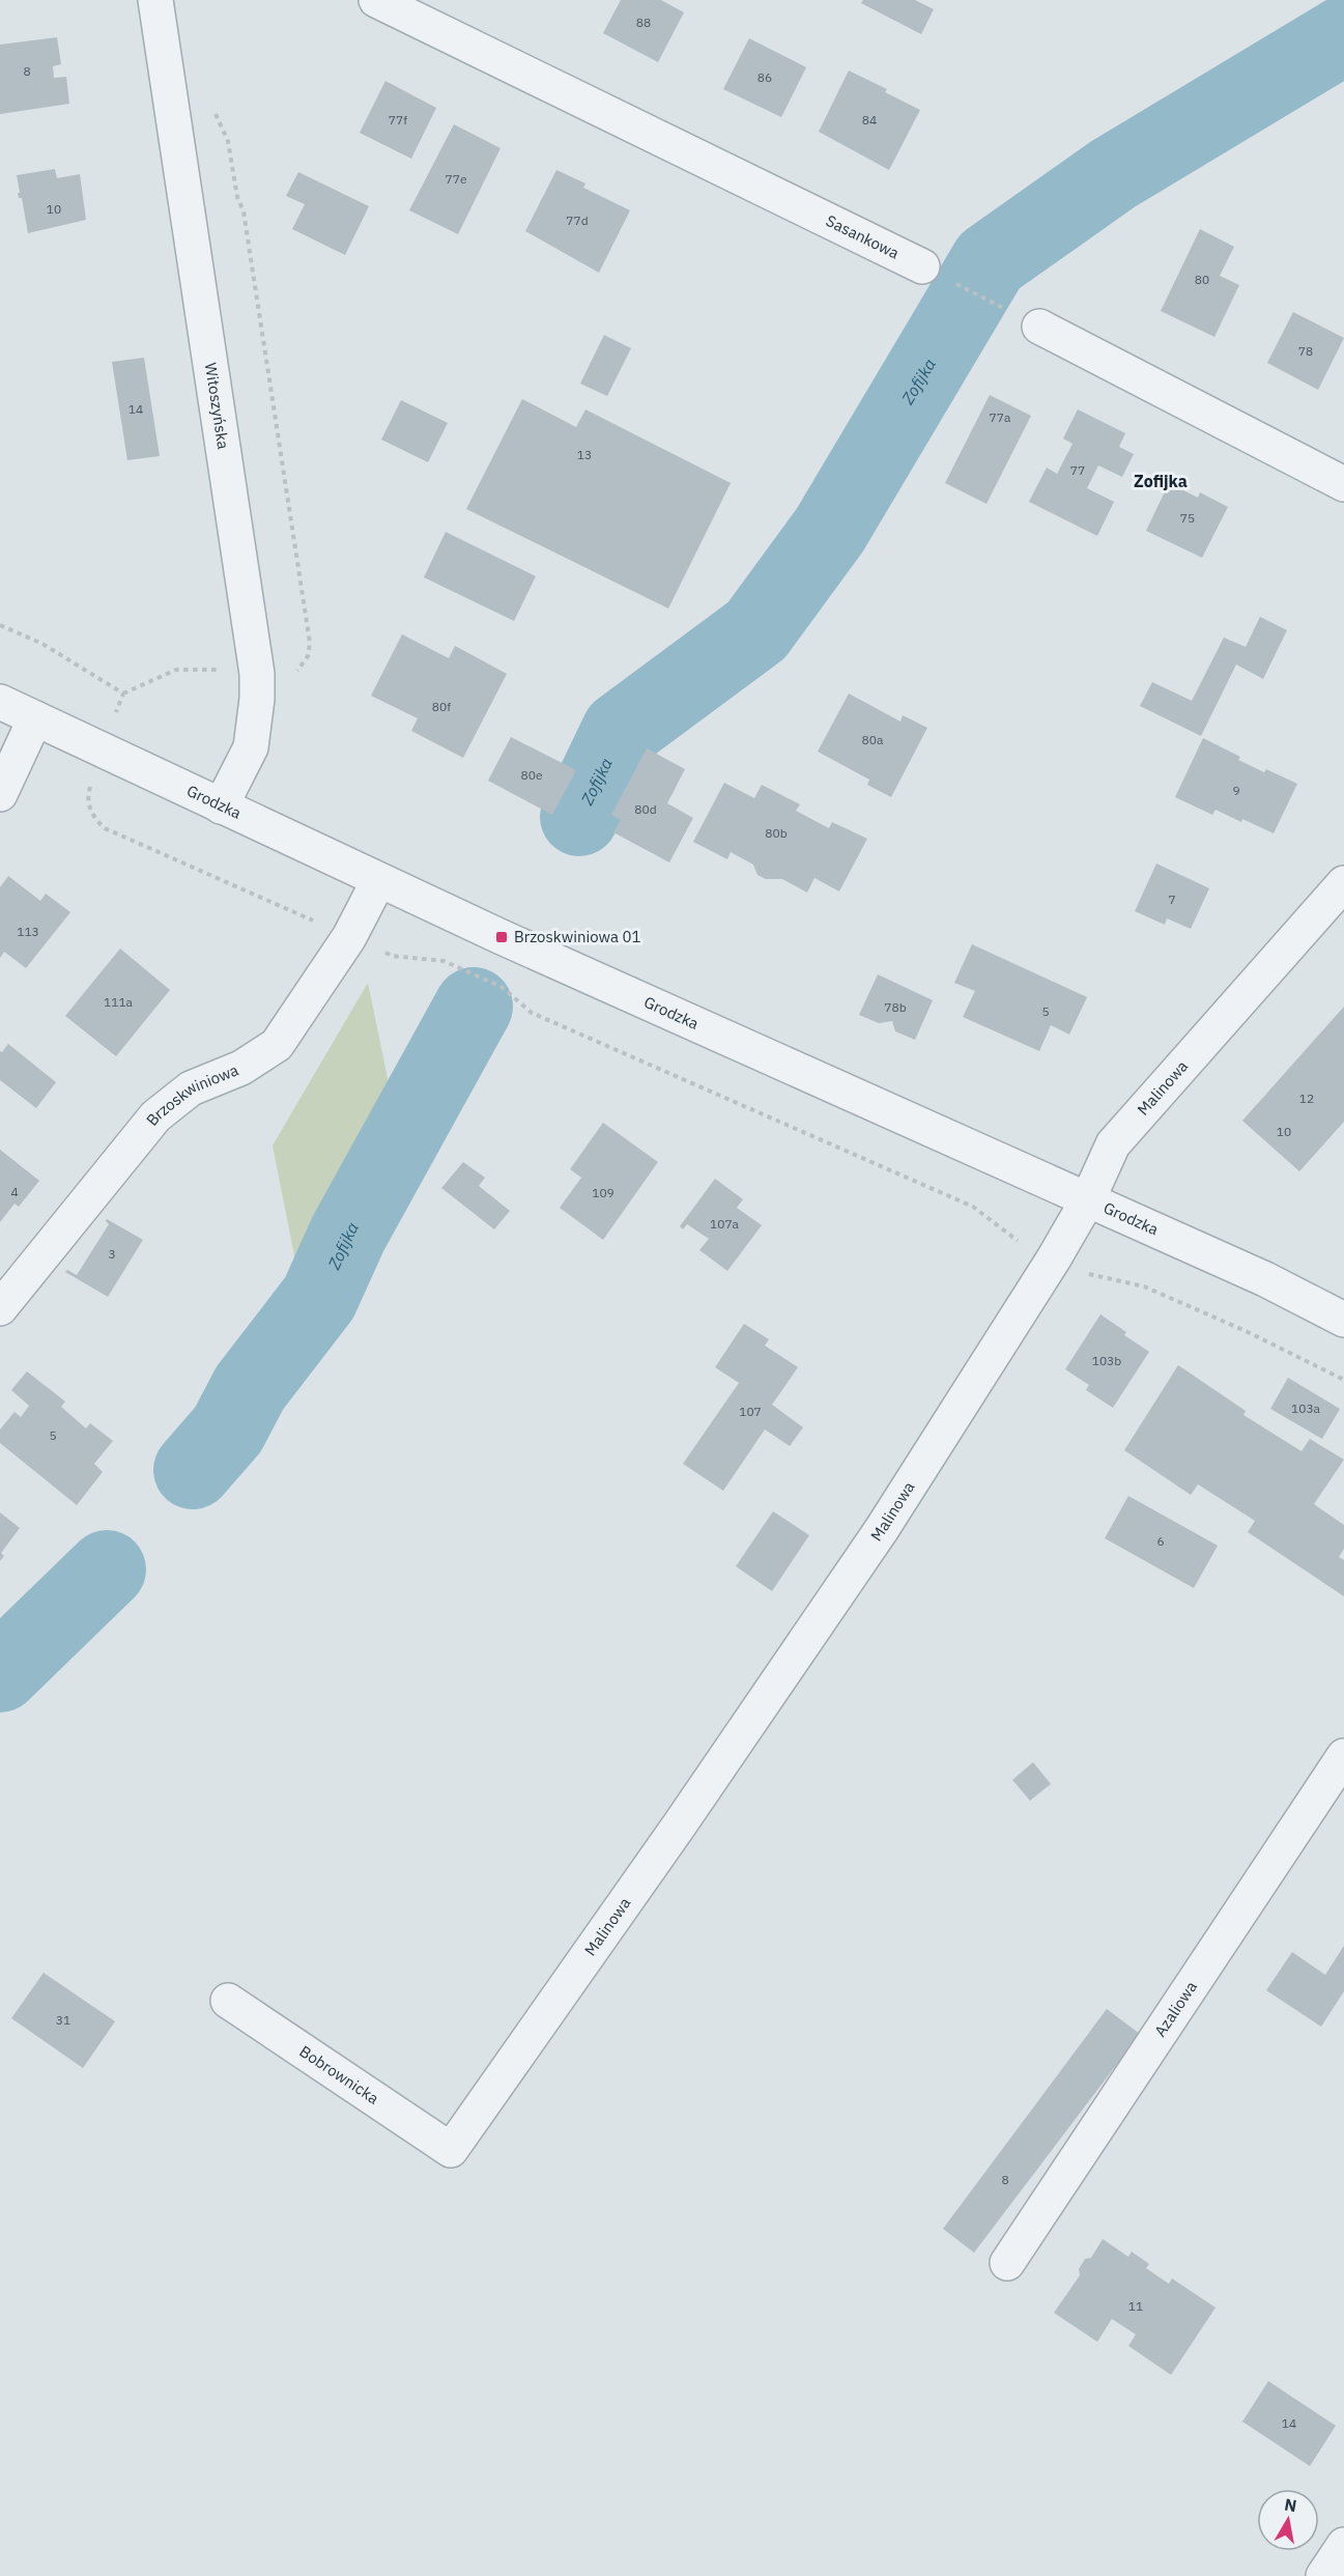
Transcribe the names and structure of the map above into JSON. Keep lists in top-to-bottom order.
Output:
{
  "streets": {
    "street": [
      "Sasankowa",
      "Witoszyńska",
      "Grodzka",
      "Malinowa",
      "Brzoskwiniowa",
      "Azaliowa",
      "Bobrownicka"
    ]
  },
  "crossings": [
    ["Witoszyńska", "Grodzka"],
    ["Grodzka", "Malinowa"],
    ["Grodzka", "Brzoskwiniowa"],
    ["Malinowa", "Bobrownicka"]
  ],
  "districts": ["Zofijka"],
  "water": ["Zofijka"],
  "places": {
    "transit": ["Brzoskwiniowa 01"]
  },
  "house_numbers": [
    "88",
    "8",
    "86",
    "77f",
    "84",
    "77e",
    "10",
    "77d",
    "80",
    "78",
    "14",
    "77a",
    "13",
    "77",
    "75",
    "80f",
    "80a",
    "80e",
    "9",
    "80d",
    "80b",
    "7",
    "113",
    "111a",
    "78b",
    "5",
    "12",
    "10",
    "4",
    "109",
    "107a",
    "3",
    "103b",
    "103a",
    "107",
    "5",
    "6",
    "31",
    "8",
    "11",
    "14"
  ],
  "north": "top"
}
